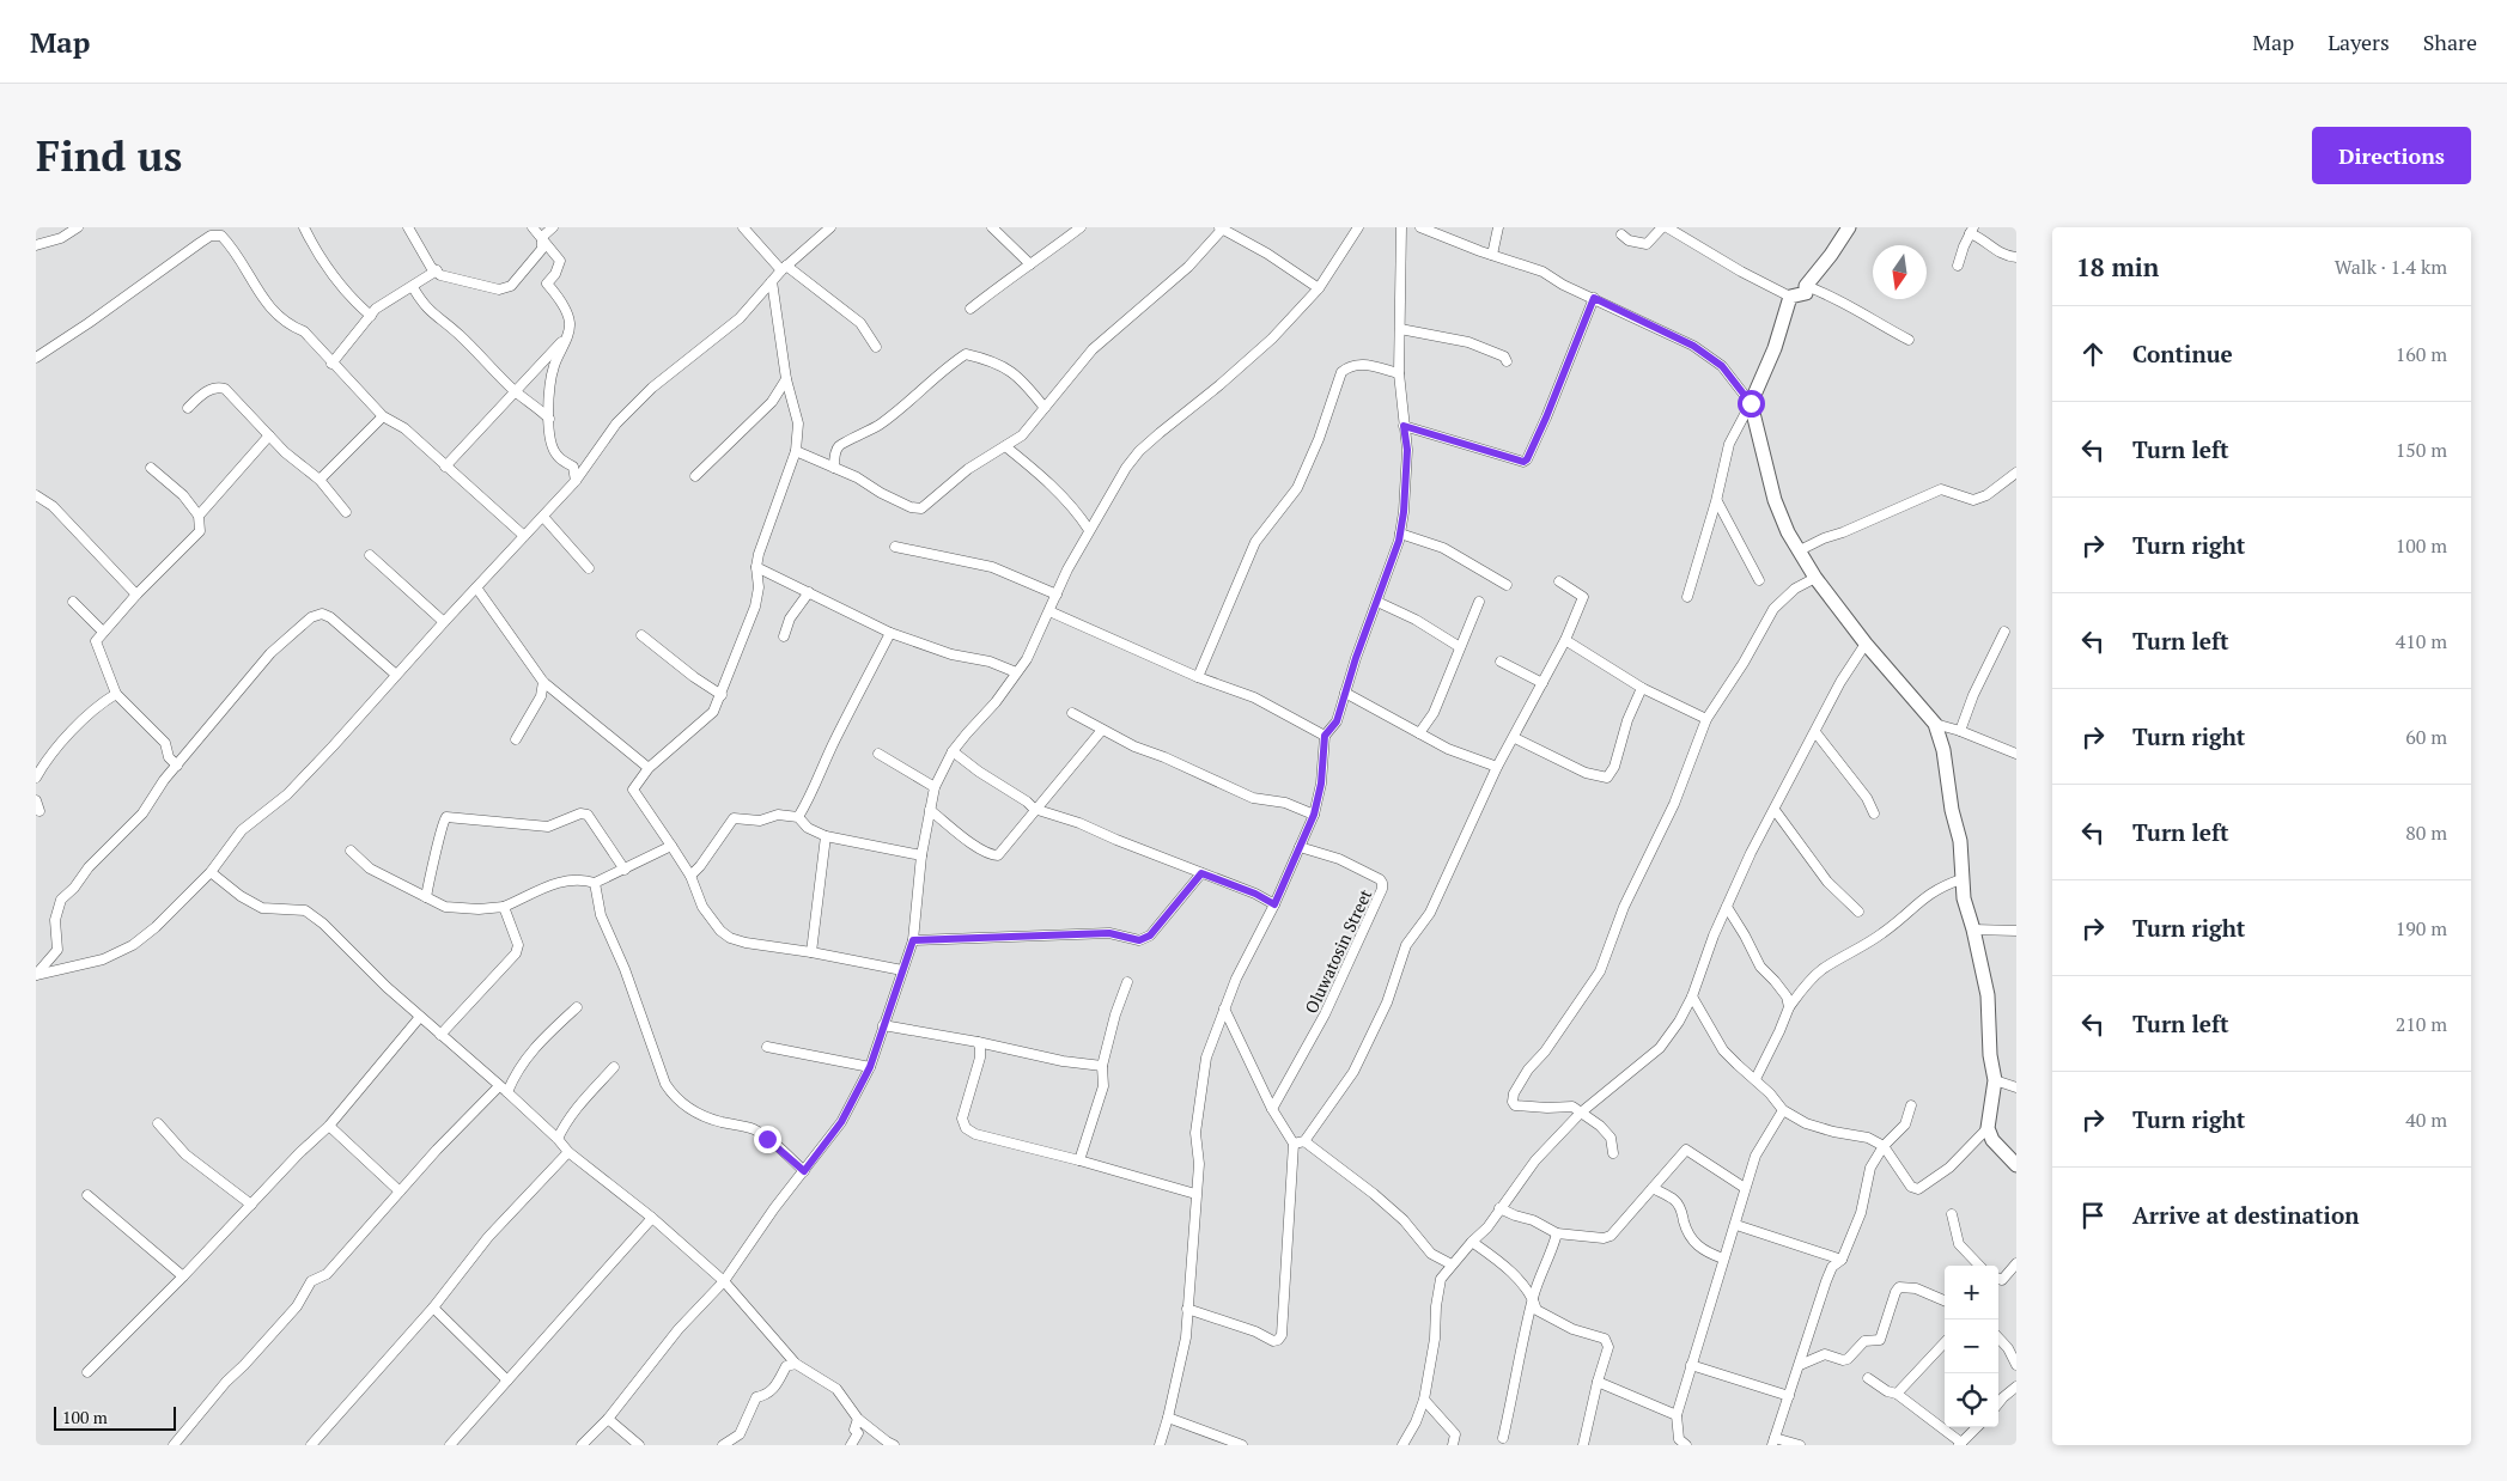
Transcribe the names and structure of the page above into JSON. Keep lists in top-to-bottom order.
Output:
{
  "streets": {
    "street": ["Oluwatosin Street"]
  },
  "scale_bar": "100 m",
  "north": "bottom",
  "page": {
    "header": "Map",
    "nav": ["Map", "Layers", "Share"],
    "buttons": "Directions",
    "title": "Find us",
    "heading": ["18 min", "Walk · 1.4 km"],
    "list": [
      ["Continue", "160 m"],
      ["Turn left", "150 m"],
      ["Turn right", "100 m"],
      ["Turn left", "410 m"],
      ["Turn right", "60 m"],
      ["Turn left", "80 m"],
      ["Turn right", "190 m"],
      ["Turn left", "210 m"],
      ["Turn right", "40 m"],
      "Arrive at destination"
    ],
    "map_buttons": ["+", "−"],
    "scale": "100 m"
  }
}
